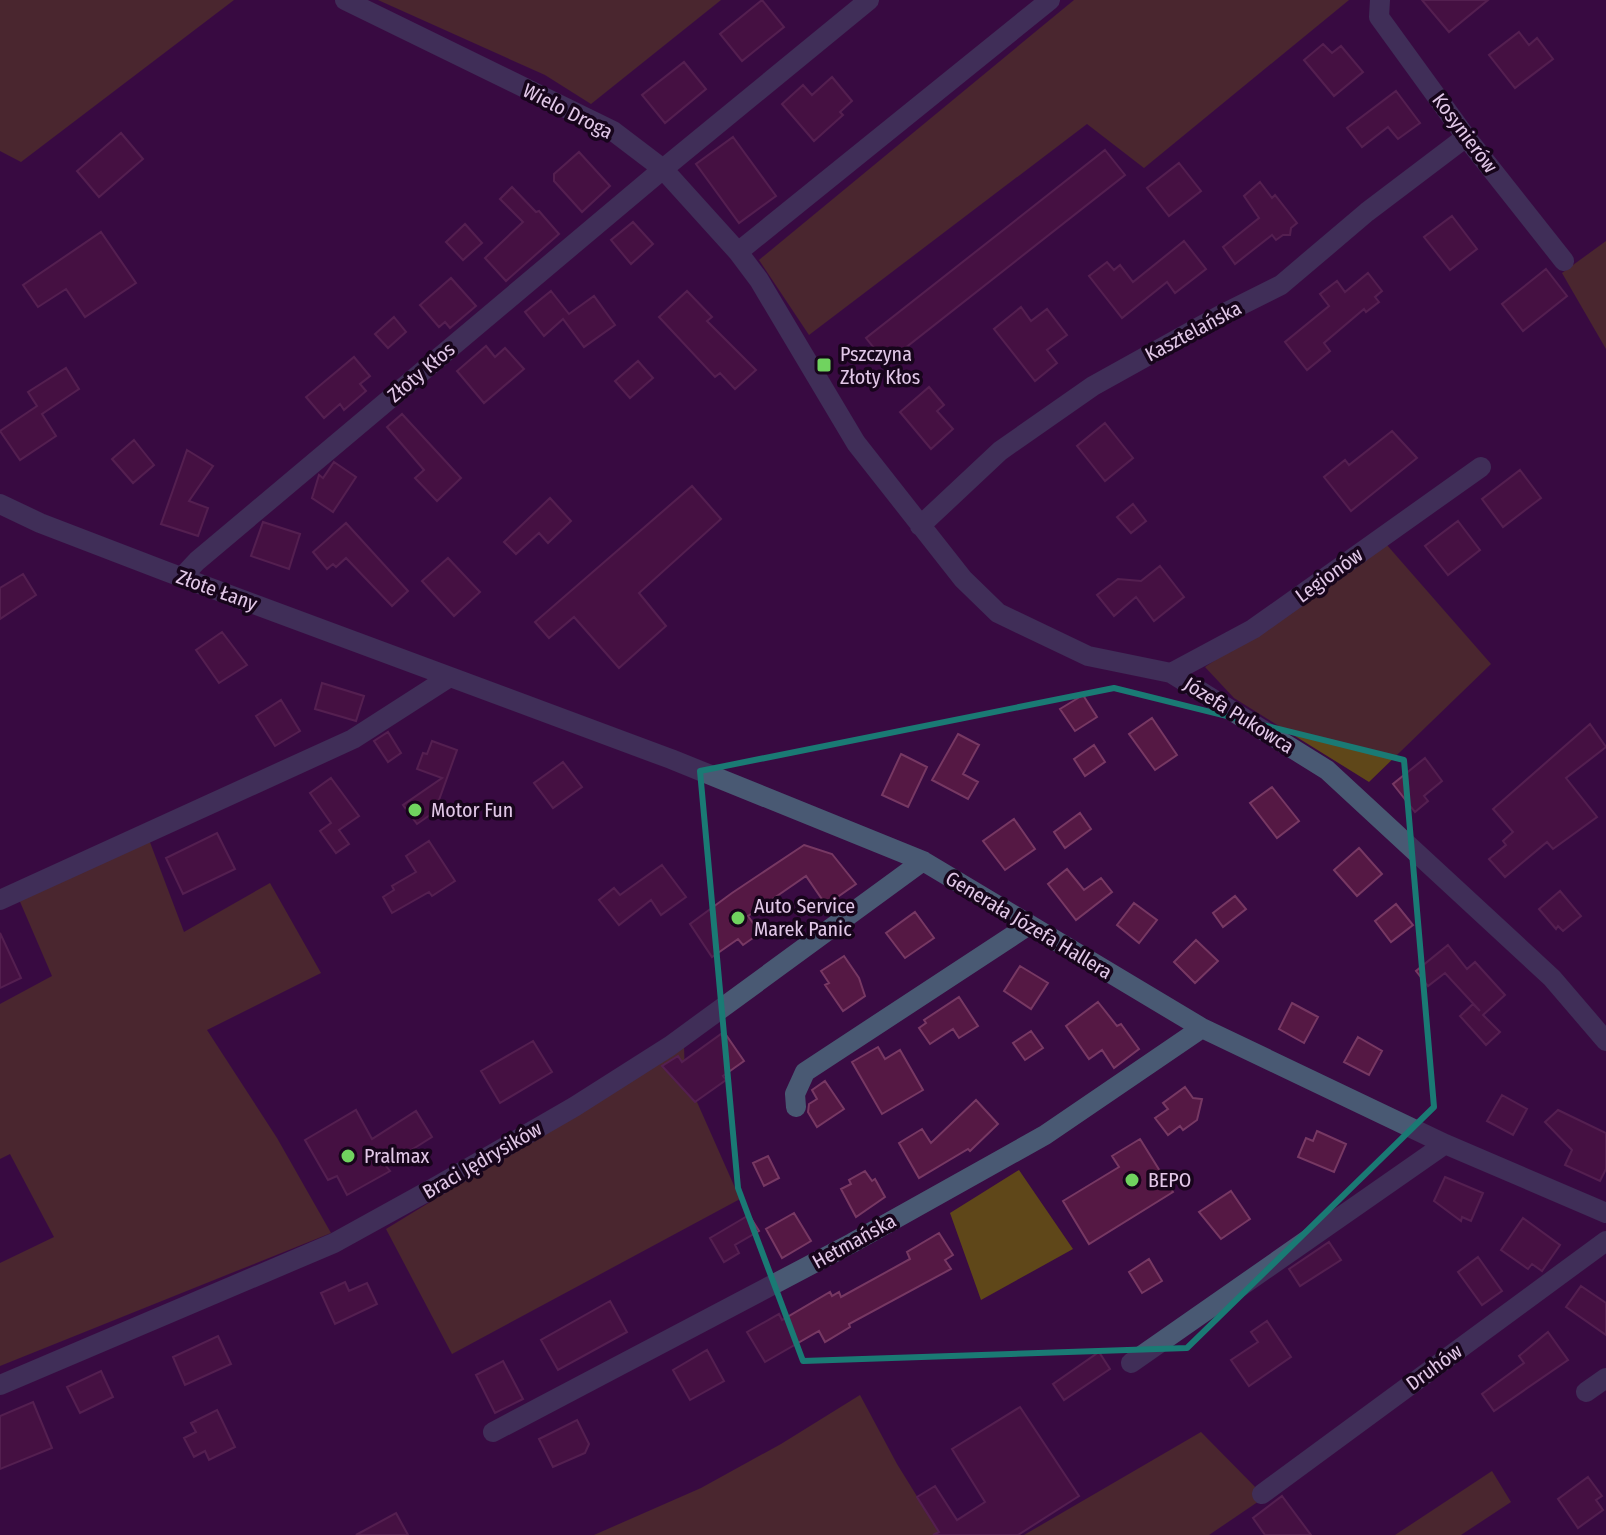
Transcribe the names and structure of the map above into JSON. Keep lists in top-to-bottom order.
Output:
{
  "streets": {
    "street": [
      "Wielo Droga",
      "Kosynierów",
      "Kasztelańska",
      "Złoty Kłos",
      "Legionów",
      "Złote Łany",
      "Józefa Pukowca",
      "Generała Józefa Hallera",
      "Braci Jędrysików",
      "Hetmańska",
      "Druhów"
    ]
  },
  "crossings": [
    ["Wielo Droga", "Złoty Kłos"],
    ["Wielo Droga", "Józefa Pukowca"],
    ["Kosynierów", "Kasztelańska"],
    ["Kasztelańska", "Józefa Pukowca"],
    ["Złoty Kłos", "Złote Łany"],
    ["Legionów", "Józefa Pukowca"],
    ["Złote Łany", "Generała Józefa Hallera"],
    ["Generała Józefa Hallera", "Braci Jędrysików"],
    ["Generała Józefa Hallera", "Hetmańska"]
  ],
  "places": {
    "transit": ["Pszczyna Złoty Kłos"],
    "other": [
      "Motor Fun",
      "Auto Service Marek Panic",
      "Pralmax",
      "BEPO"
    ]
  }
}
